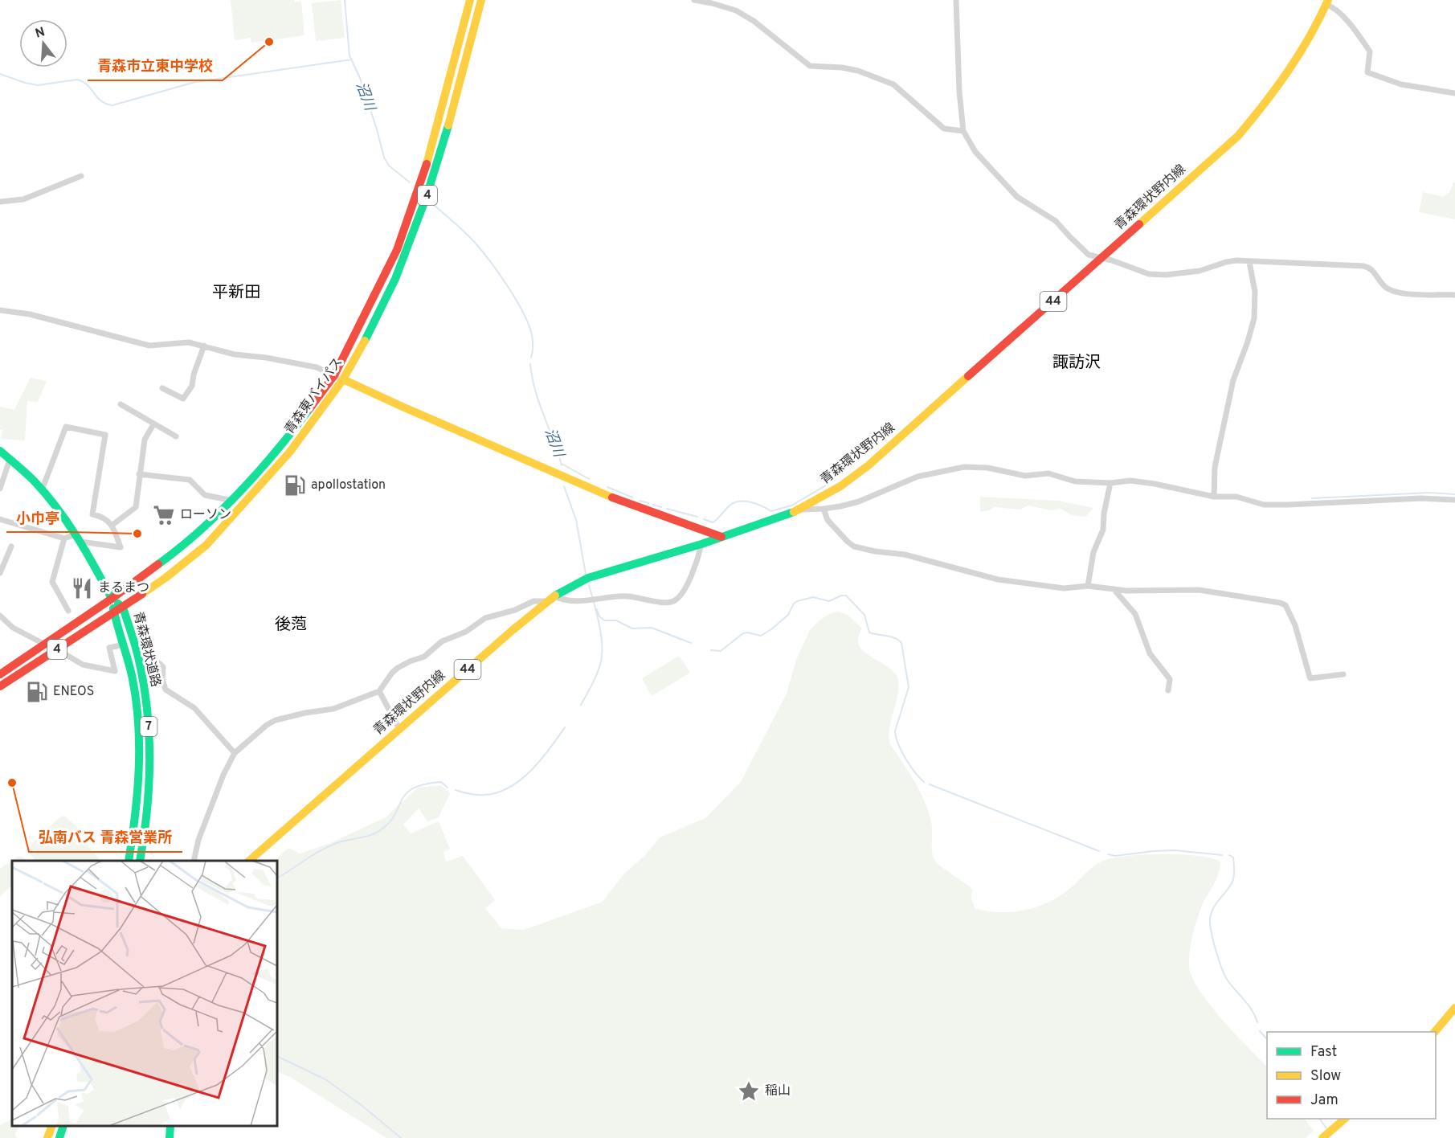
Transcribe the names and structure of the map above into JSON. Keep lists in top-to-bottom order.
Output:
{
  "streets": {
    "main road": [
      "4",
      "青森環状野内線",
      "44",
      "青森東バイパス",
      "青森環状道路",
      "7"
    ]
  },
  "crossings": [
    ["青森東バイパス", "青森環状道路"]
  ],
  "districts": ["平新田", "諏訪沢", "後萢"],
  "water": ["沼川"],
  "places": {
    "other": ["青森市立東中学校", "小巾亭", "弘南バス 青森営業所"],
    "fuel station": ["apollostation", "ENEOS"],
    "supermarket": ["ローソン"],
    "restaurant": ["まるまつ"],
    "place": ["稲山"]
  },
  "legend": ["Fast", "Slow", "Jam"],
  "north": "top"
}
